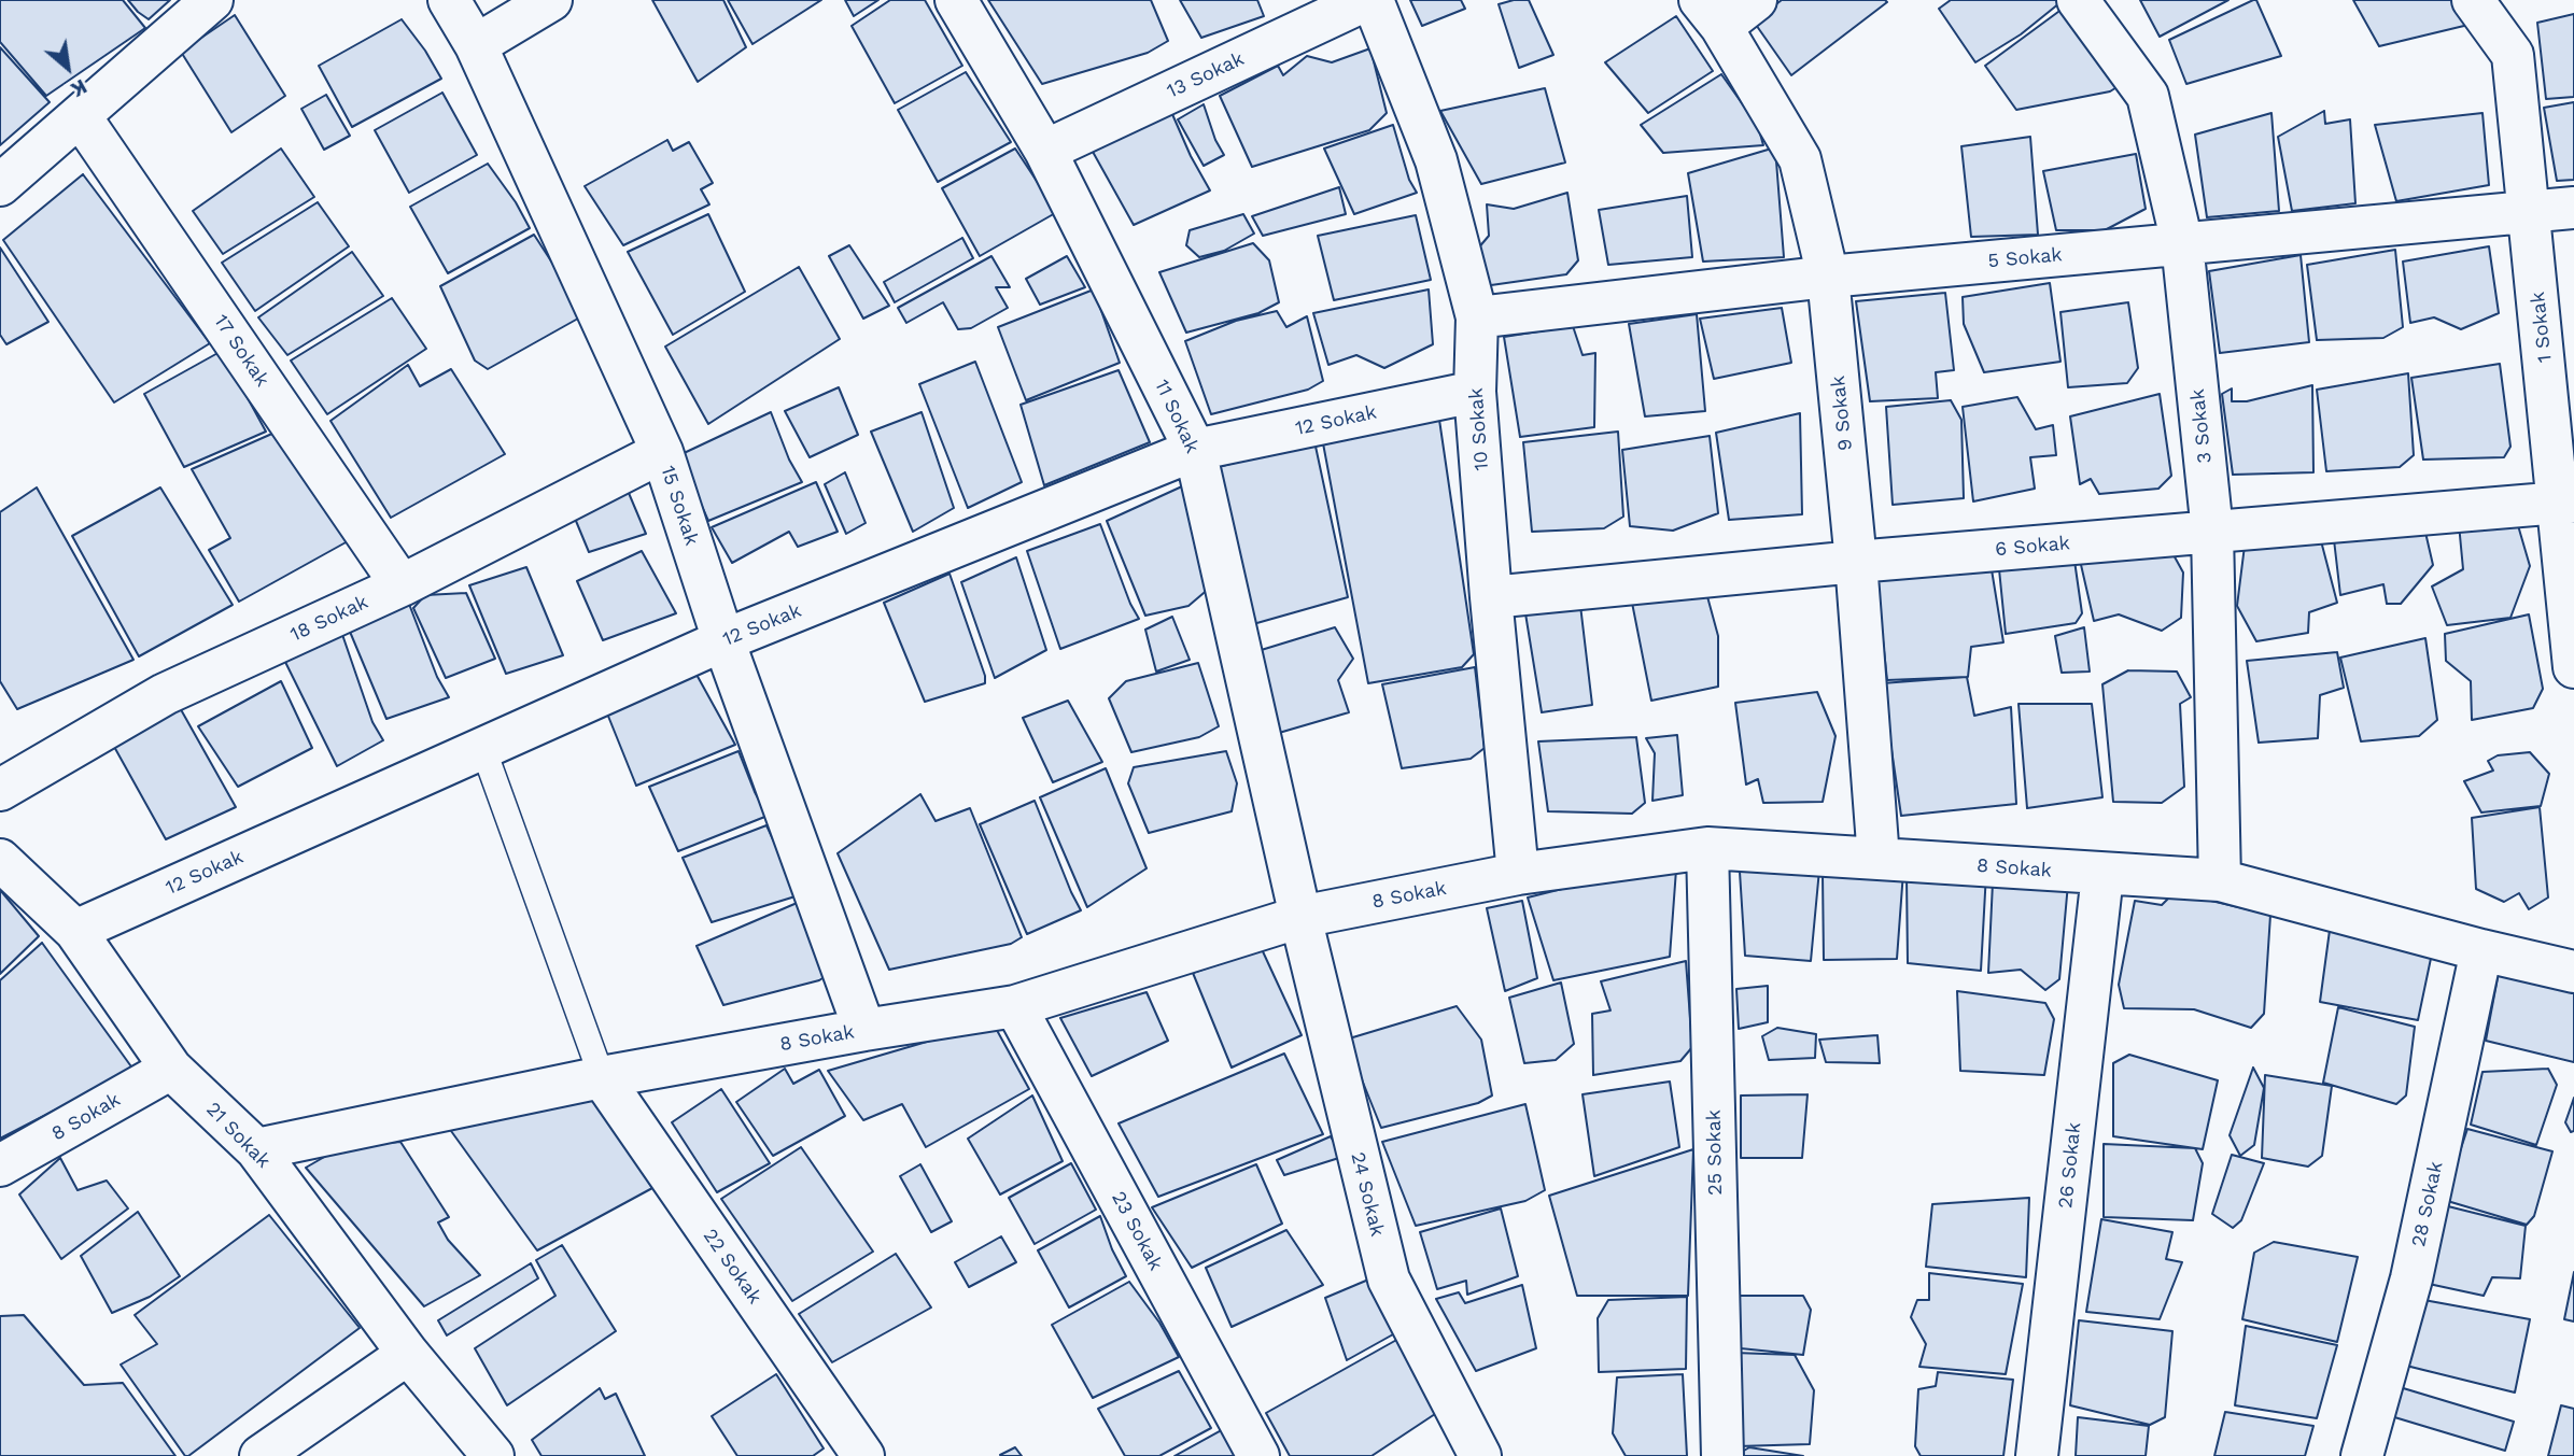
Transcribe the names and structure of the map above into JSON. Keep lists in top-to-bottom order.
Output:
{
  "streets": {
    "street": [
      "13 Sokak",
      "5 Sokak",
      "1 Sokak",
      "17 Sokak",
      "9 Sokak",
      "11 Sokak",
      "12 Sokak",
      "3 Sokak",
      "10 Sokak",
      "15 Sokak",
      "6 Sokak",
      "18 Sokak",
      "8 Sokak",
      "21 Sokak",
      "25 Sokak",
      "26 Sokak",
      "24 Sokak",
      "28 Sokak",
      "23 Sokak",
      "22 Sokak"
    ]
  },
  "crossings": [
    ["13 Sokak", "11 Sokak"],
    ["5 Sokak", "1 Sokak"],
    ["5 Sokak", "9 Sokak"],
    ["5 Sokak", "3 Sokak"],
    ["5 Sokak", "10 Sokak"],
    ["1 Sokak", "6 Sokak"],
    ["17 Sokak", "18 Sokak"],
    ["9 Sokak", "6 Sokak"],
    ["9 Sokak", "8 Sokak"],
    ["11 Sokak", "12 Sokak"],
    ["11 Sokak", "8 Sokak"],
    ["11 Sokak", "24 Sokak"],
    ["12 Sokak", "10 Sokak"],
    ["12 Sokak", "15 Sokak"],
    ["12 Sokak", "21 Sokak"],
    ["3 Sokak", "6 Sokak"],
    ["3 Sokak", "8 Sokak"],
    ["10 Sokak", "6 Sokak"],
    ["10 Sokak", "8 Sokak"],
    ["15 Sokak", "18 Sokak"],
    ["15 Sokak", "8 Sokak"],
    ["8 Sokak", "21 Sokak"],
    ["8 Sokak", "25 Sokak"],
    ["8 Sokak", "26 Sokak"],
    ["8 Sokak", "24 Sokak"],
    ["8 Sokak", "28 Sokak"],
    ["8 Sokak", "23 Sokak"],
    ["8 Sokak", "22 Sokak"]
  ],
  "north": "bottom right"
}
